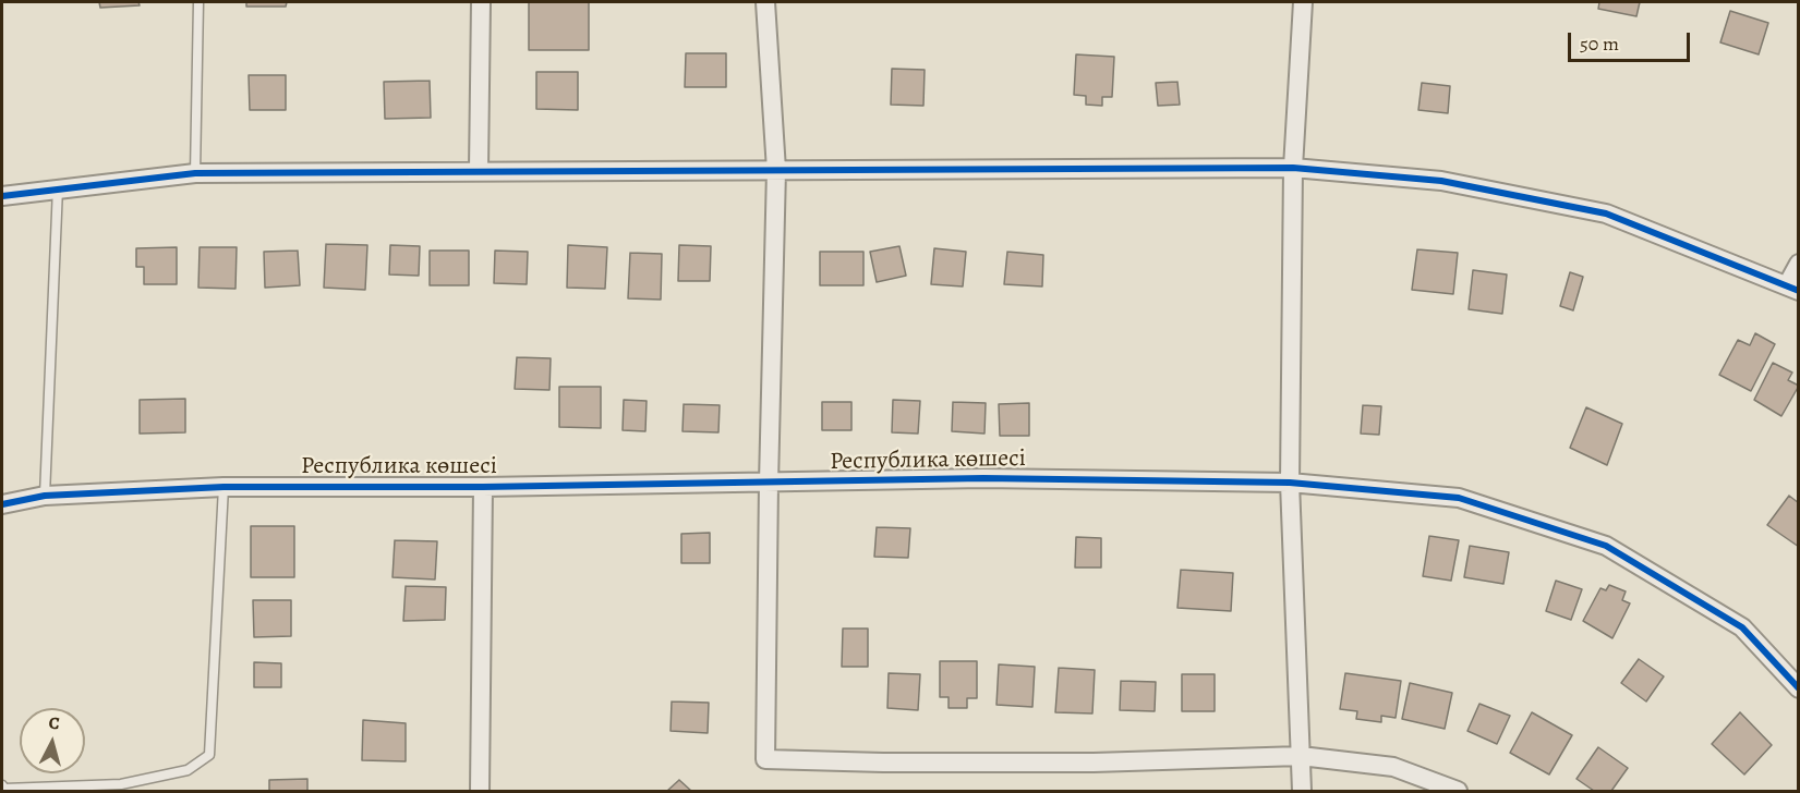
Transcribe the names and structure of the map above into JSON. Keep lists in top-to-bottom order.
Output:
{
  "streets": {
    "street": ["Республика көшесі"]
  },
  "scale_bar": "50 m",
  "north": "top"
}
